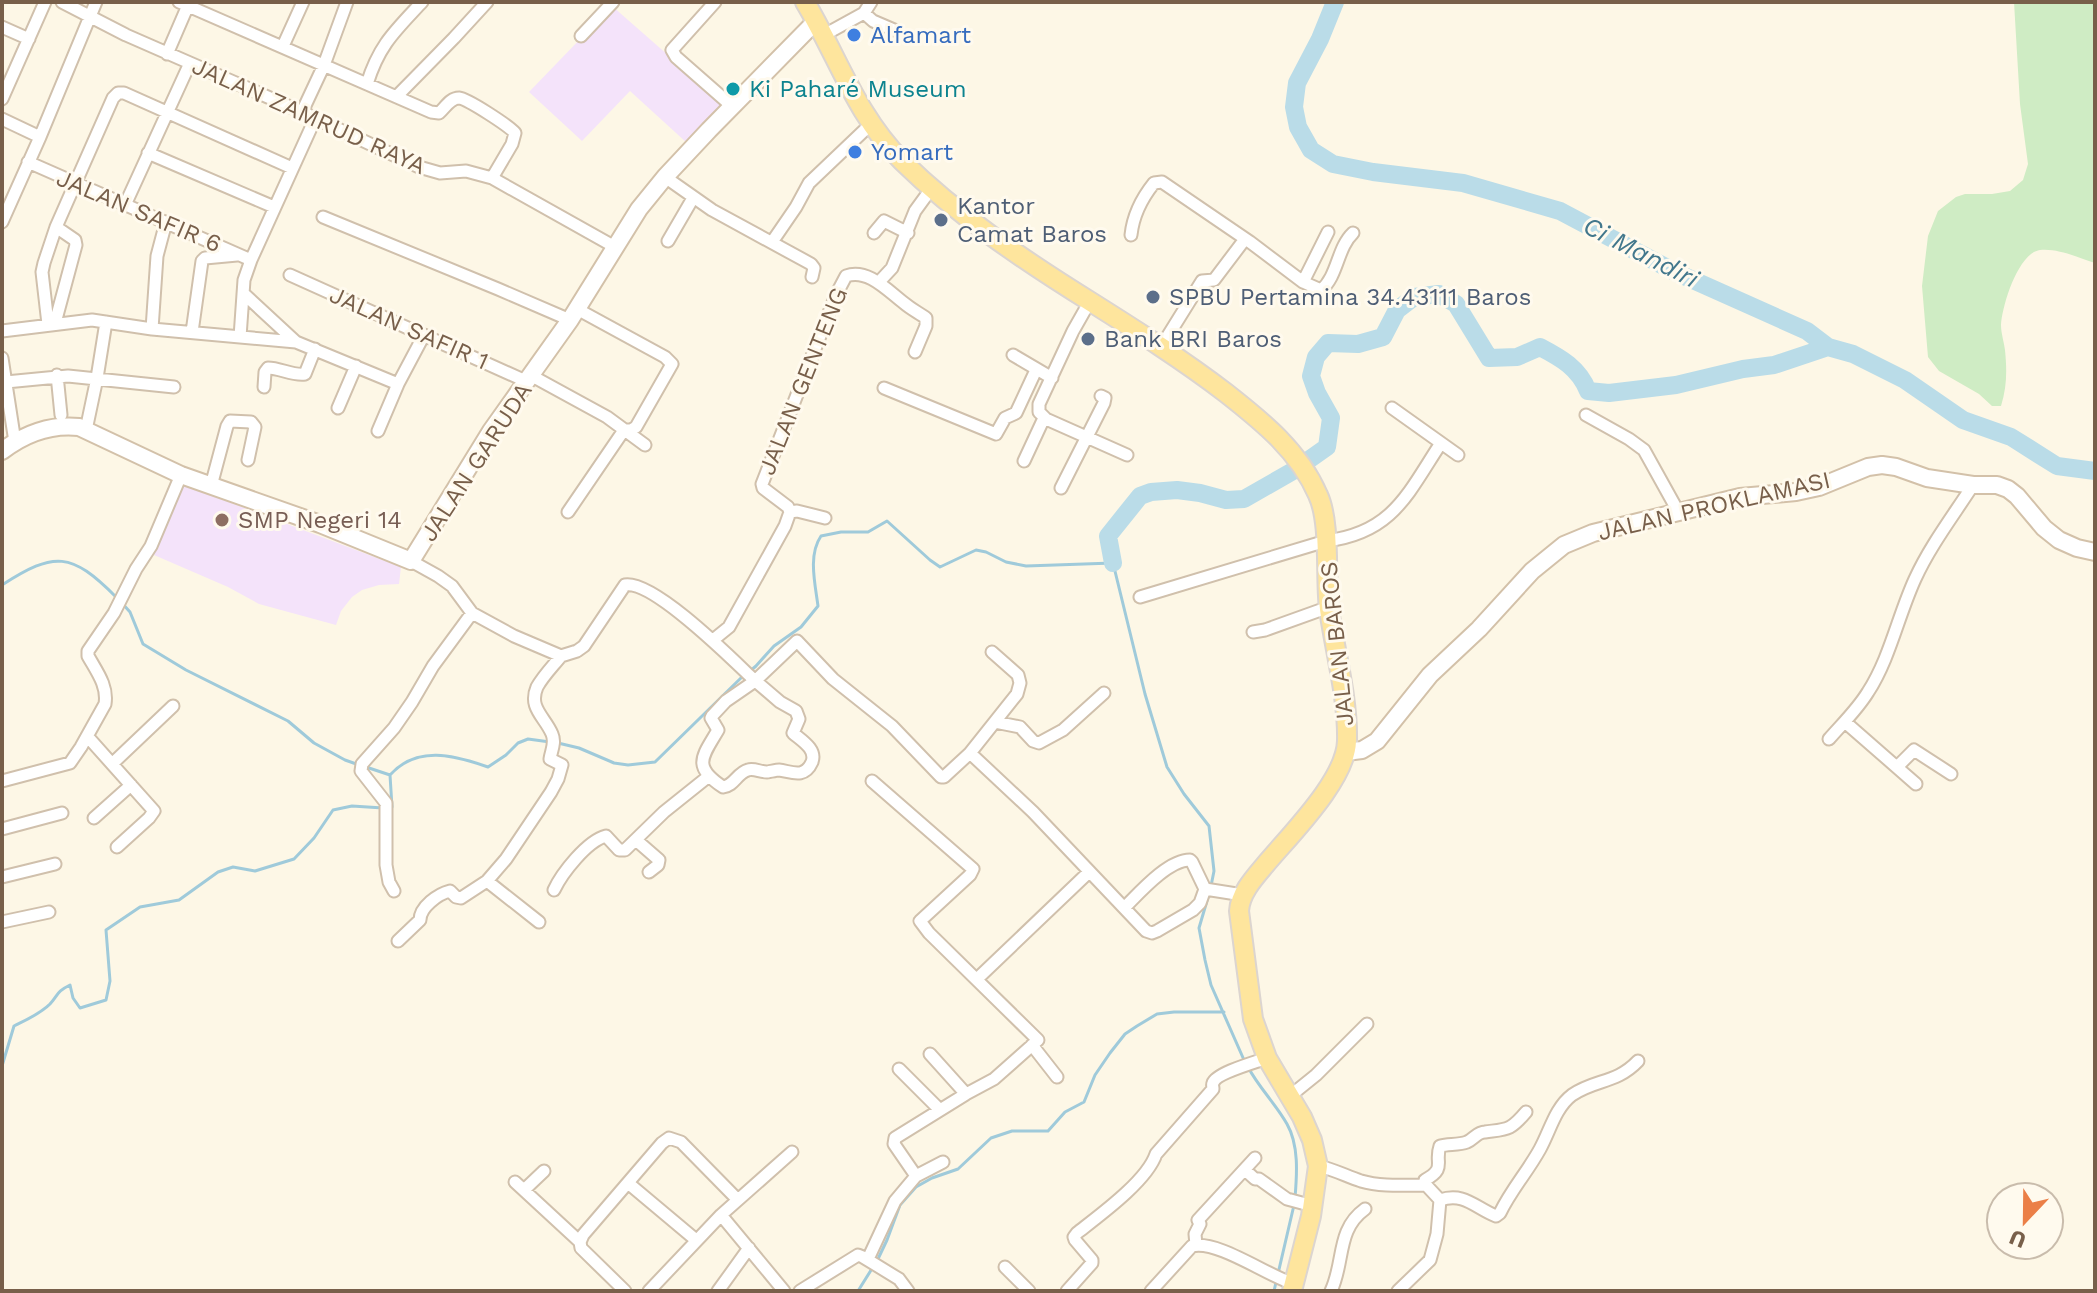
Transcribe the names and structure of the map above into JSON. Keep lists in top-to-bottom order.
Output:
{
  "streets": {
    "main road": ["JALAN BAROS"],
    "street": [
      "JALAN ZAMRUD RAYA",
      "JALAN SAFIR 6",
      "JALAN SAFIR 1",
      "JALAN GENTENG",
      "JALAN GARUDA",
      "JALAN PROKLAMASI"
    ]
  },
  "crossings": [
    ["JALAN ZAMRUD RAYA", "JALAN GARUDA"],
    ["JALAN SAFIR 1", "JALAN GARUDA"],
    ["JALAN PROKLAMASI", "JALAN BAROS"]
  ],
  "water": ["Ci Mandiri"],
  "places": [
    "Alfamart",
    "Ki Paharé Museum",
    "Yomart",
    "Kantor Camat Baros",
    "SPBU Pertamina 34.43111 Baros",
    "Bank BRI Baros",
    "SMP Negeri 14"
  ],
  "north": "bottom"
}
